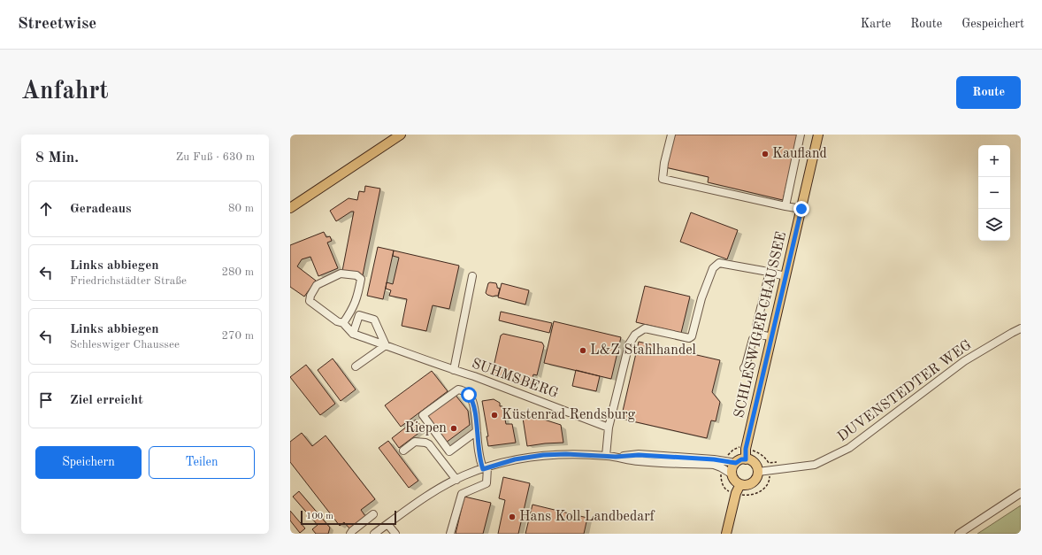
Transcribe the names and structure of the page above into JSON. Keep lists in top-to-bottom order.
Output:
{
  "streets": {
    "main road": ["SCHLESWIGER CHAUSSEE"],
    "street": ["SUHMSBERG", "DUVENSTEDTER WEG"]
  },
  "crossings": [
    ["SCHLESWIGER CHAUSSEE", "DUVENSTEDTER WEG"]
  ],
  "places": [
    "Kaufland",
    "L&Z Stahlhandel",
    "Küstenrad Rendsburg",
    "Riepen",
    "Hans Koll Landbedarf"
  ],
  "scale_bar": "100 m",
  "page": {
    "header": "Streetwise",
    "nav": ["Karte", "Route", "Gespeichert"],
    "buttons": [
      "Route",
      ["Speichern", "Teilen"]
    ],
    "title": "Anfahrt",
    "heading": ["8 Min.", "Zu Fuß · 630 m"],
    "map_buttons": ["+", "−"],
    "list": [
      ["Geradeaus", "80 m"],
      ["Links abbiegen", "Friedrichstädter Straße", "280 m"],
      ["Links abbiegen", "Schleswiger Chaussee", "270 m"],
      "Ziel erreicht"
    ],
    "scale": "100 m"
  }
}
